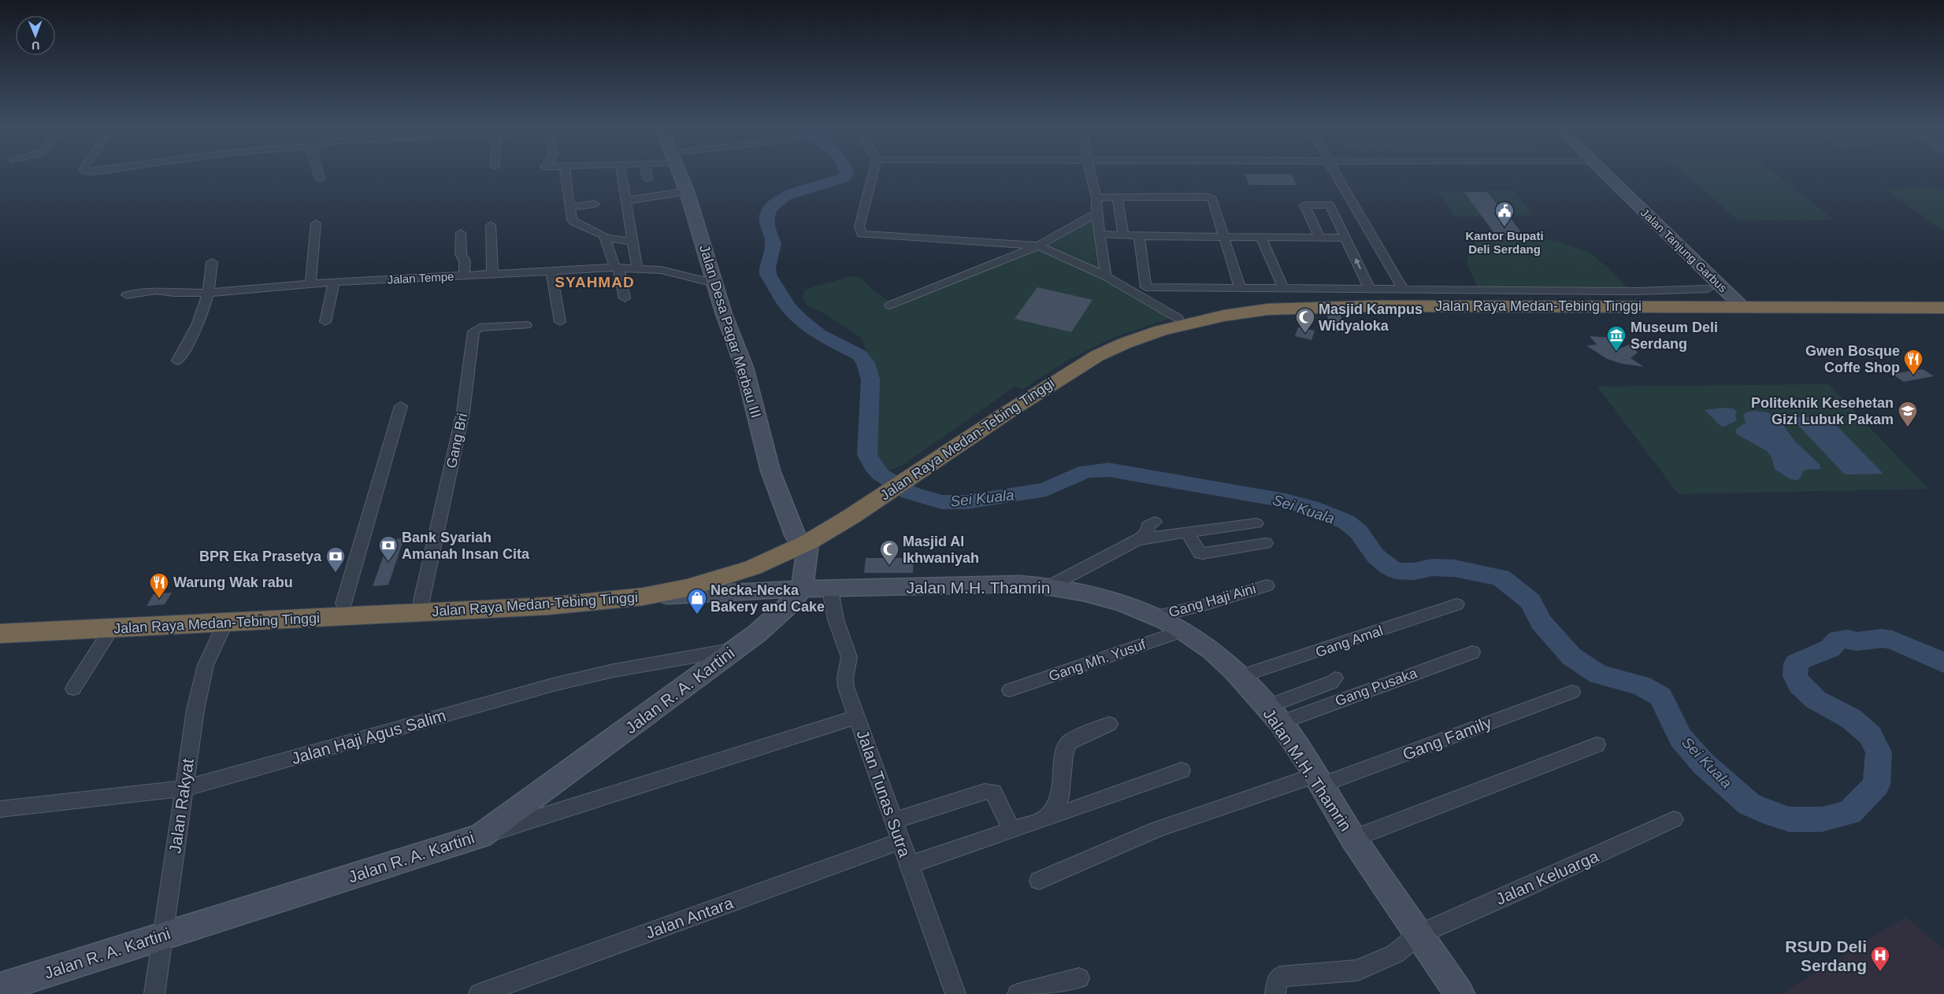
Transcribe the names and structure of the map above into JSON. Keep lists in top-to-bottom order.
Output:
{
  "streets": {
    "highway": ["Jalan Raya Medan-Tebing Tinggi"],
    "street": [
      "Jalan Tanjung Garbus",
      "Jalan Tempe",
      "Jalan Desa Pagar Merbau III",
      "Gang Bri",
      "Jalan M.H. Thamrin",
      "Gang Haji Aini",
      "Gang Amal",
      "Gang Mh. Yusuf",
      "Gang Pusaka",
      "Jalan R. A. Kartini",
      "Jalan Haji Agus Salim",
      "Gang Family",
      "Jalan Tunas Sutra",
      "Jalan Rakyat",
      "Jalan Keluarga",
      "Jalan Antara"
    ]
  },
  "crossings": [
    ["Jalan Tanjung Garbus", "Jalan Raya Medan-Tebing Tinggi"],
    ["Jalan Tempe", "Jalan Desa Pagar Merbau III"],
    ["Jalan Raya Medan-Tebing Tinggi", "Jalan Desa Pagar Merbau III"],
    ["Jalan Raya Medan-Tebing Tinggi", "Gang Bri"],
    ["Jalan Raya Medan-Tebing Tinggi", "Jalan M.H. Thamrin"],
    ["Jalan Raya Medan-Tebing Tinggi", "Jalan Rakyat"],
    ["Jalan M.H. Thamrin", "Gang Haji Aini"],
    ["Jalan M.H. Thamrin", "Gang Amal"],
    ["Jalan M.H. Thamrin", "Gang Mh. Yusuf"],
    ["Jalan M.H. Thamrin", "Gang Pusaka"],
    ["Jalan M.H. Thamrin", "Jalan R. A. Kartini"],
    ["Jalan M.H. Thamrin", "Gang Family"],
    ["Jalan M.H. Thamrin", "Jalan Tunas Sutra"],
    ["Jalan M.H. Thamrin", "Jalan Keluarga"],
    ["Jalan R. A. Kartini", "Jalan Haji Agus Salim"],
    ["Jalan R. A. Kartini", "Jalan Rakyat"],
    ["Jalan Haji Agus Salim", "Jalan Rakyat"],
    ["Jalan Tunas Sutra", "Jalan Antara"]
  ],
  "districts": ["SYAHMAD"],
  "water": ["Sei Kuala"],
  "places": {
    "public building": ["Kantor Bupati Deli Serdang"],
    "mosque": ["Masjid Kampus Widyaloka", "Masjid Al Ikhwaniyah"],
    "museum": ["Museum Deli Serdang"],
    "restaurant": ["Gwen Bosque Coffe Shop", "Warung Wak rabu"],
    "school or university": ["Politeknik Kesehetan Gizi Lubuk Pakam"],
    "bank": ["Bank Syariah Amanah Insan Cita", "BPR Eka Prasetya"],
    "shop": ["Necka-Necka Bakery and Cake"],
    "hospital": ["RSUD Deli Serdang"]
  },
  "north": "bottom"
}
